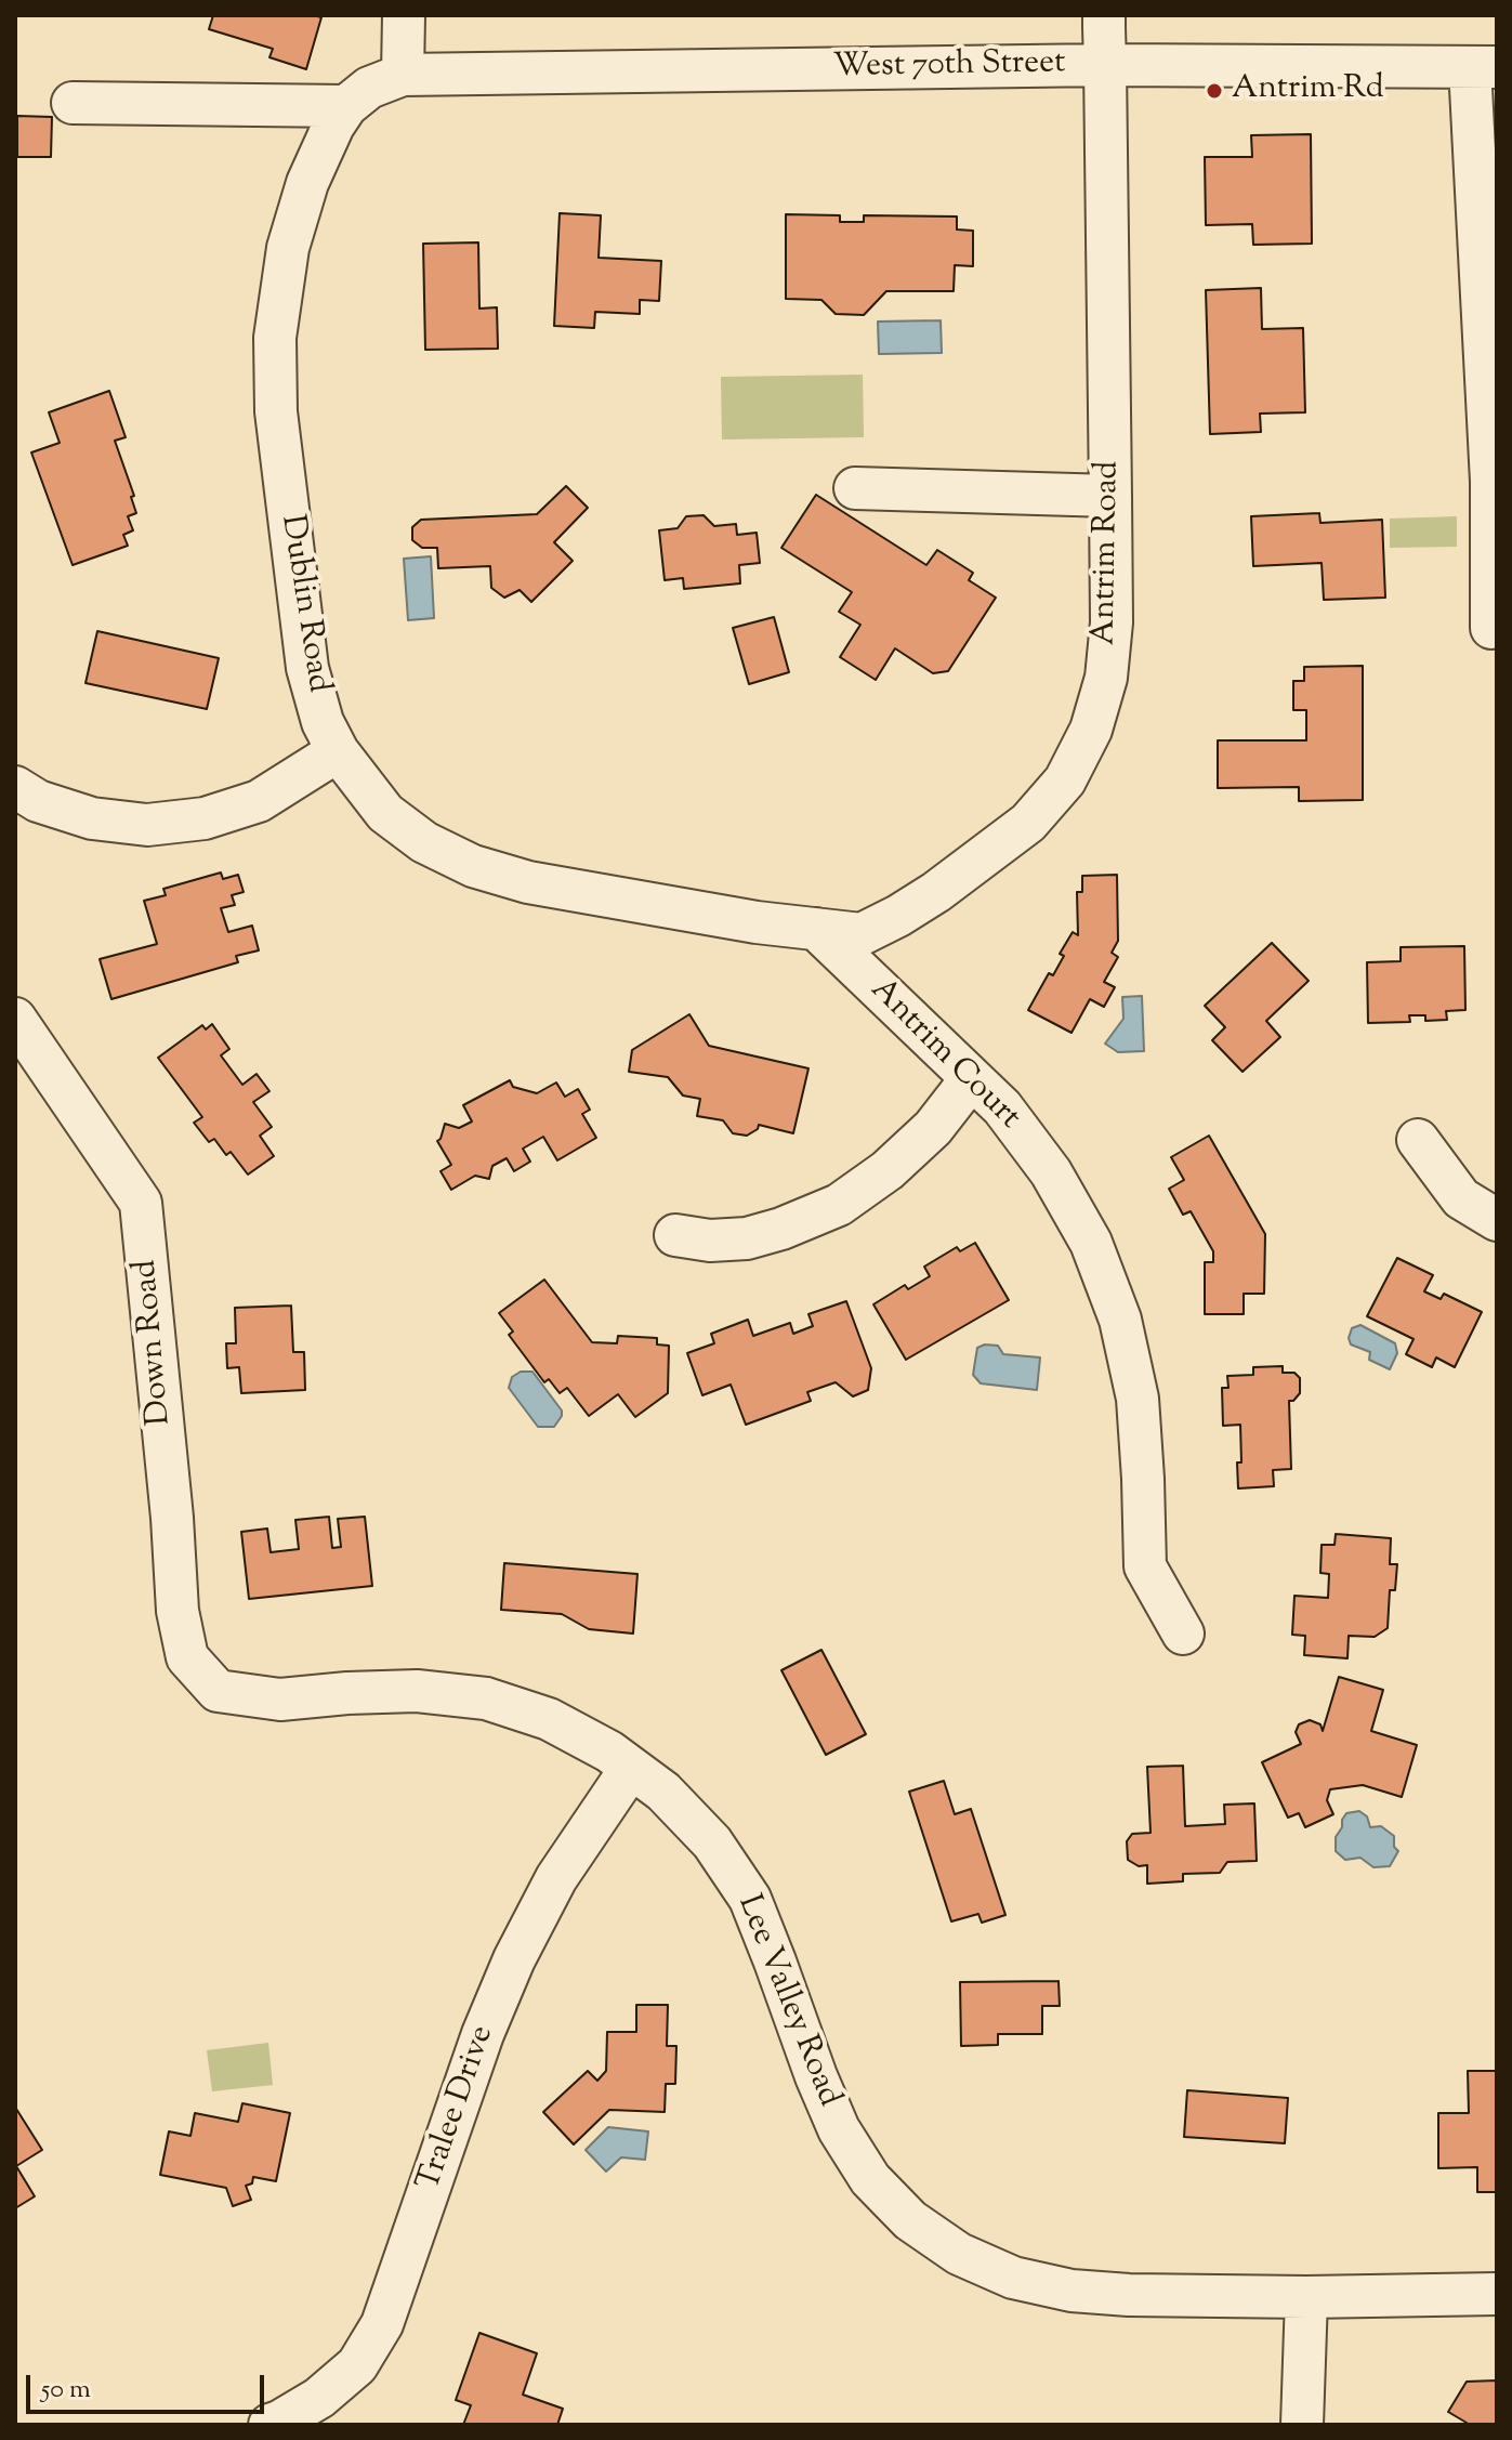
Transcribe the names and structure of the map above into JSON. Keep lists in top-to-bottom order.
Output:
{
  "streets": {
    "street": [
      "West 70th Street",
      "Antrim Road",
      "Dublin Road",
      "Antrim Court",
      "Down Road",
      "Lee Valley Road",
      "Tralee Drive"
    ]
  },
  "crossings": [
    ["West 70th Street", "Antrim Road"],
    ["West 70th Street", "Dublin Road"],
    ["Antrim Road", "Dublin Road"],
    ["Antrim Road", "Antrim Court"],
    ["Dublin Road", "Antrim Court"],
    ["Down Road", "Lee Valley Road"],
    ["Lee Valley Road", "Tralee Drive"]
  ],
  "places": ["Antrim Rd"],
  "scale_bar": "50 m"
}
